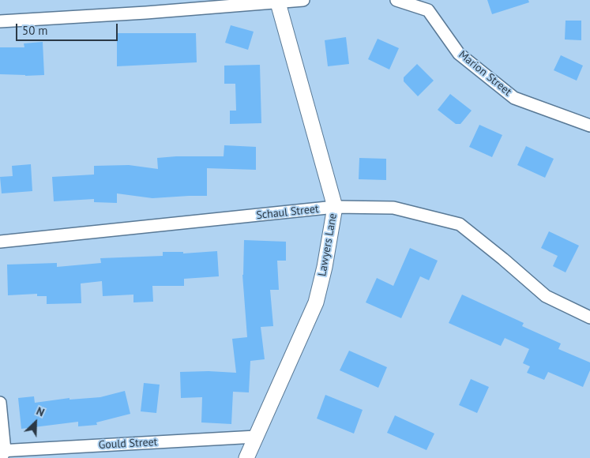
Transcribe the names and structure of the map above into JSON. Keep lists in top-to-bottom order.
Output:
{
  "streets": {
    "street": [
      "Marion Street",
      "Schaul Street",
      "Lawyers Lane",
      "Gould Street"
    ]
  },
  "crossings": [
    ["Schaul Street", "Lawyers Lane"],
    ["Lawyers Lane", "Gould Street"]
  ],
  "scale_bar": "50 m",
  "north": "top right"
}
